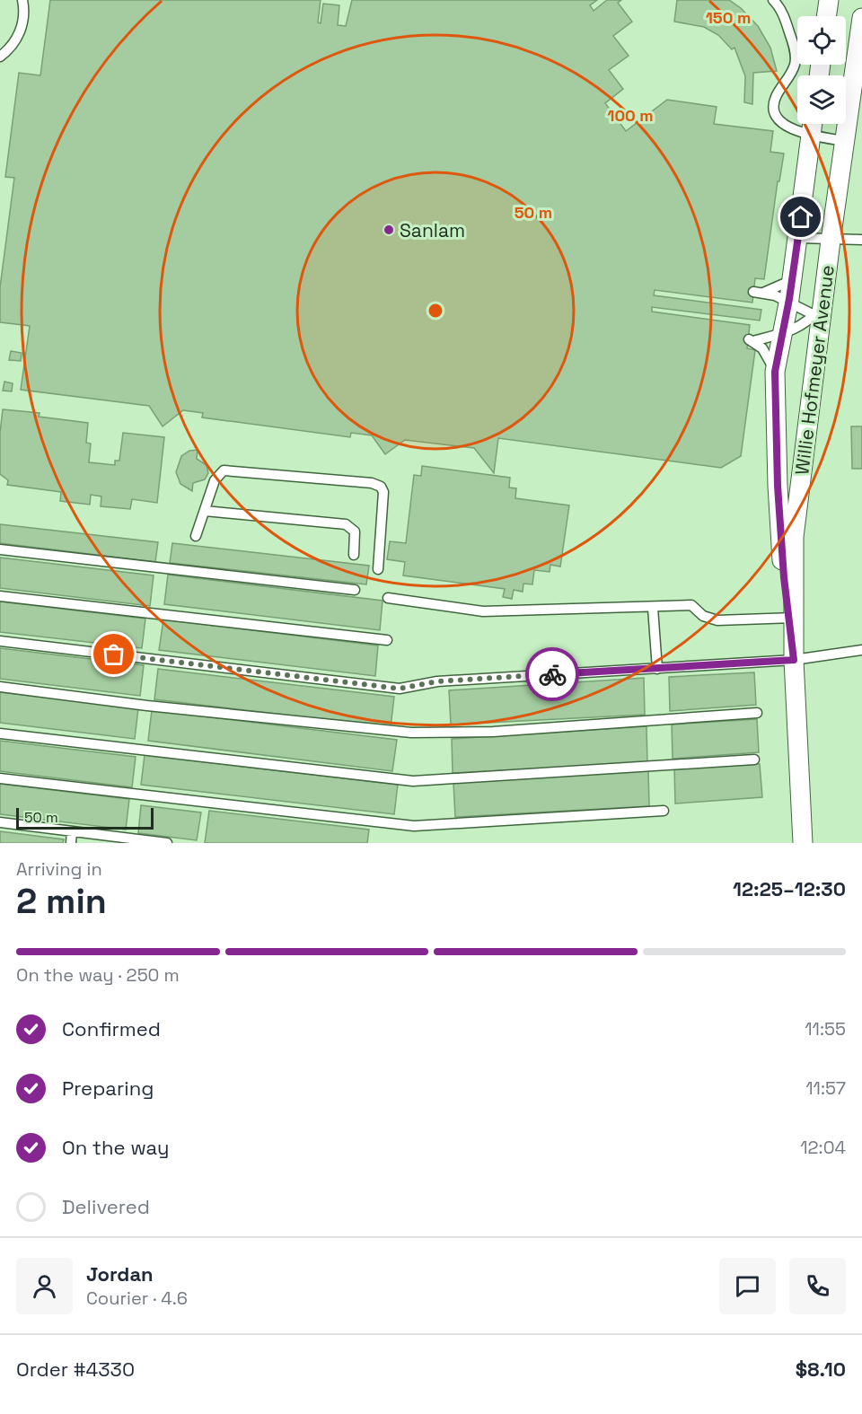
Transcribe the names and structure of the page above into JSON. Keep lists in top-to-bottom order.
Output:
{
  "streets": {
    "street": ["Willie Hofmeyer Avenue"]
  },
  "places": ["Sanlam"],
  "scale_bar": "50 m",
  "page": {
    "scale": "50 m",
    "heading": ["2 min", "Arriving in", "12:25–12:30"],
    "panel": [
      "Jordan",
      "Courier · 4.6",
      "Order #4330",
      "$8.10"
    ],
    "bar": "On the way · 250 m",
    "list": [
      ["Confirmed", "11:55"],
      ["Preparing", "11:57"],
      ["On the way", "12:04"],
      "Delivered"
    ]
  },
  "rings": ["150 m", "100 m", "50 m"]
}
